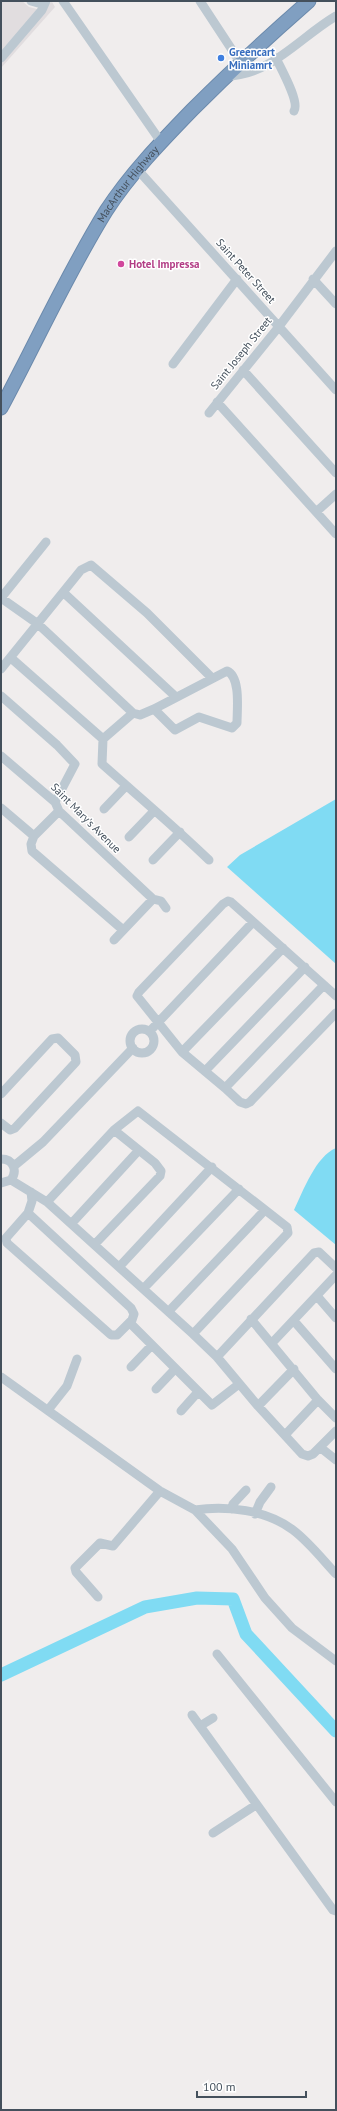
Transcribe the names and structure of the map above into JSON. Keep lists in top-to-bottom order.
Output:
{
  "streets": {
    "highway": ["MacArthur Highway"],
    "street": ["Saint Peter Street", "Saint Joseph Street", "Saint Mary's Avenue"]
  },
  "crossings": [
    ["MacArthur Highway", "Saint Peter Street"],
    ["Saint Peter Street", "Saint Joseph Street"]
  ],
  "places": ["Greencart Miniamrt", "Hotel Impressa"],
  "scale_bar": "100 m"
}
